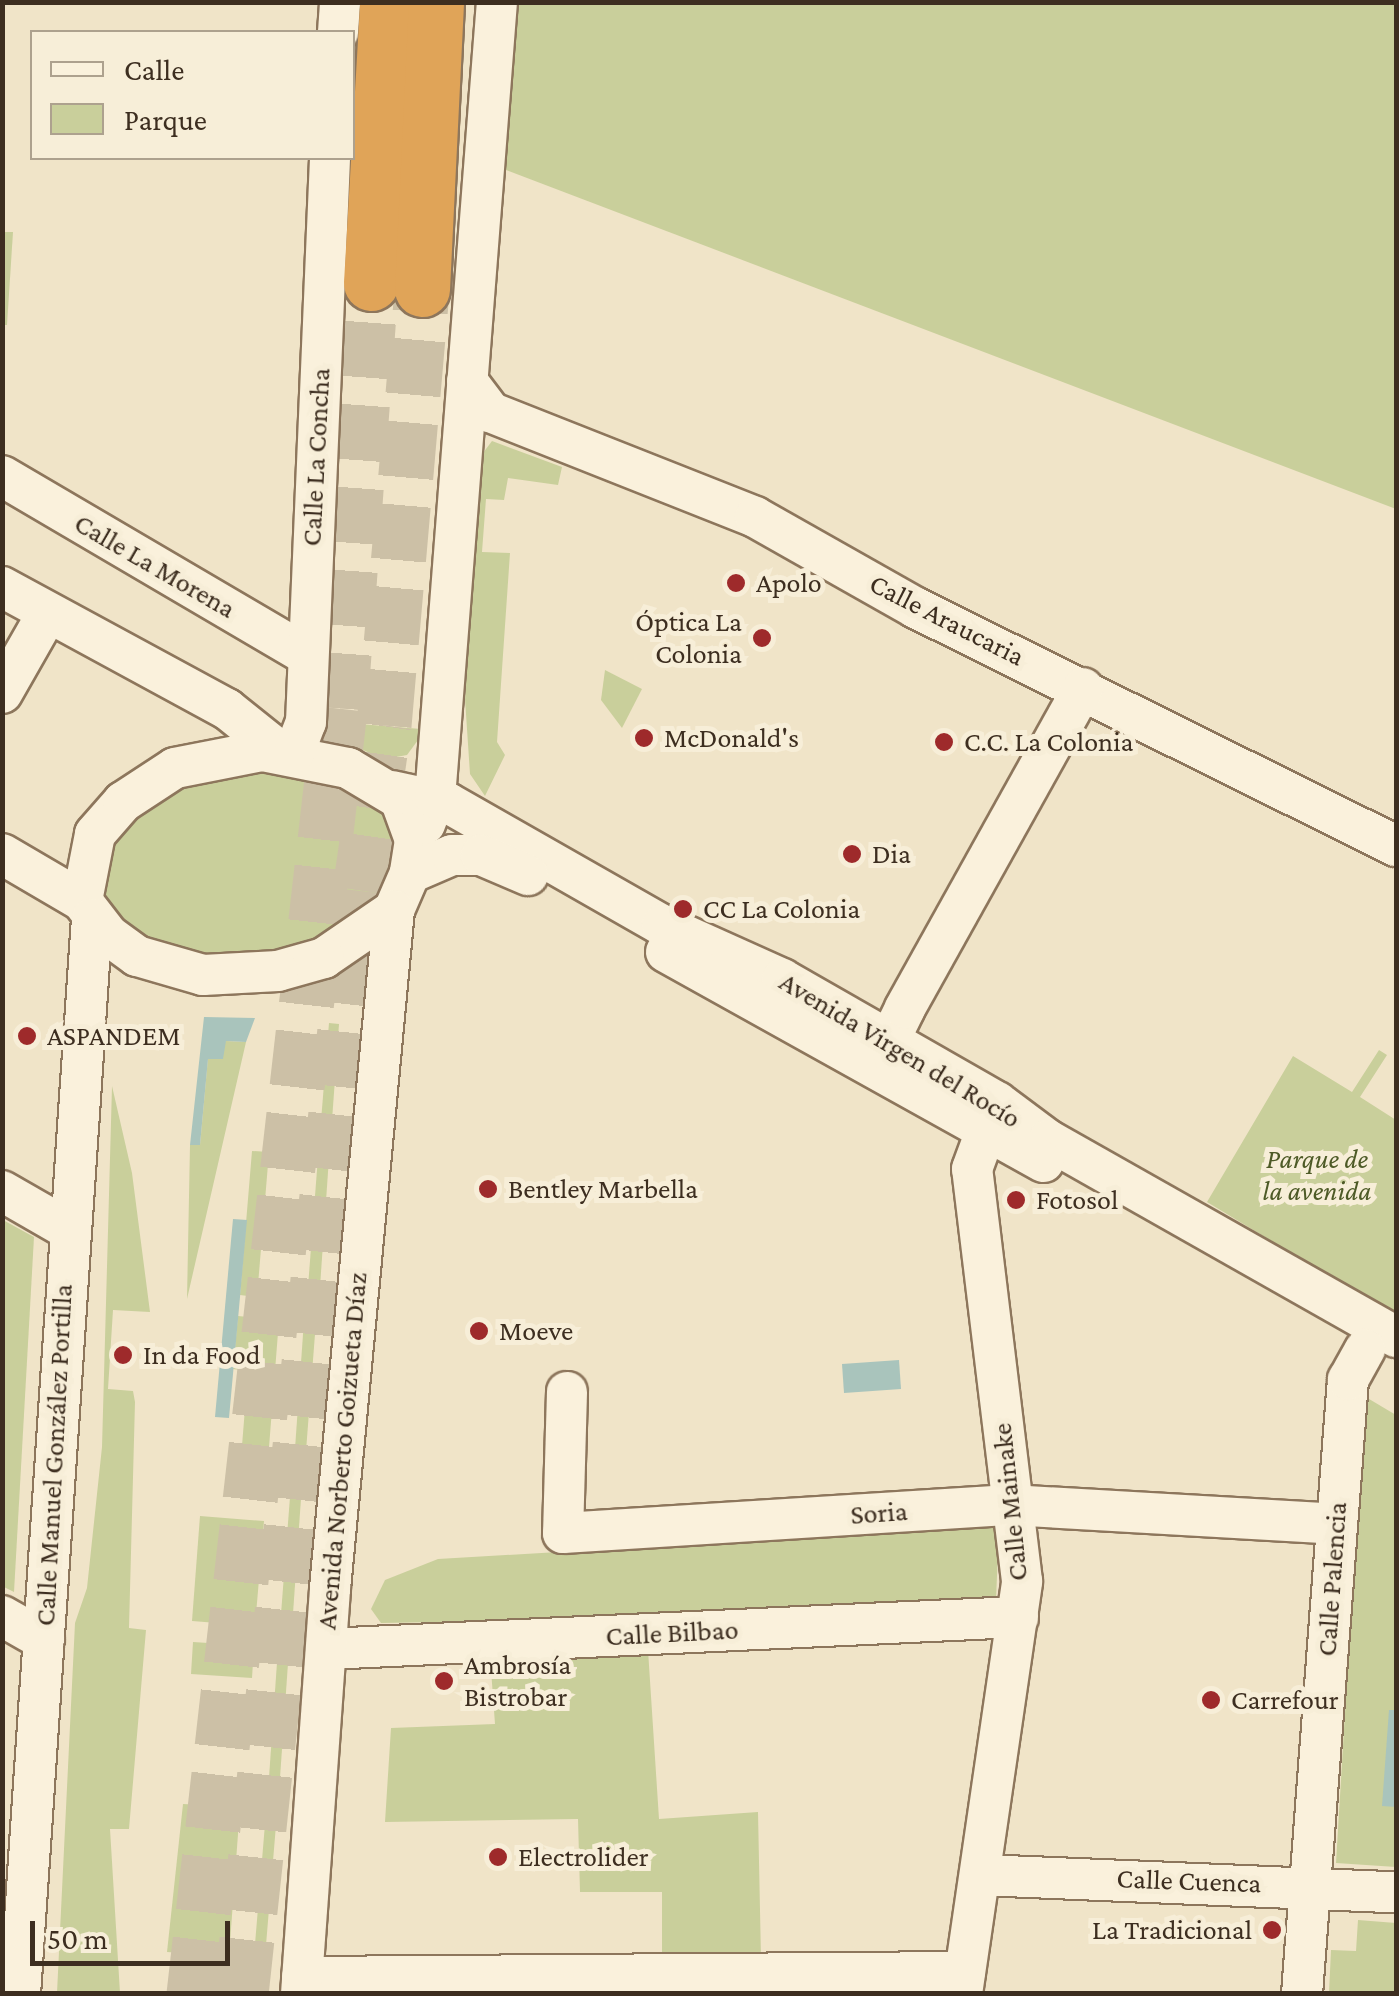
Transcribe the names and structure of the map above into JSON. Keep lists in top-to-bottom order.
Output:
{
  "streets": {
    "street": [
      "Calle La Concha",
      "Calle La Morena",
      "Calle Araucaria",
      "Avenida Virgen del Rocío",
      "Avenida Norberto Goizueta Díaz",
      "Calle Manuel González Portilla",
      "Calle Mainake",
      "Soria",
      "Calle Palencia",
      "Calle Bilbao",
      "Calle Cuenca"
    ]
  },
  "crossings": [
    ["Calle La Concha", "Calle La Morena"],
    ["Calle La Concha", "Avenida Virgen del Rocío"],
    ["Calle La Concha", "Avenida Norberto Goizueta Díaz"],
    ["Calle La Concha", "Calle Manuel González Portilla"],
    ["Avenida Virgen del Rocío", "Avenida Norberto Goizueta Díaz"],
    ["Avenida Virgen del Rocío", "Calle Manuel González Portilla"],
    ["Avenida Virgen del Rocío", "Calle Mainake"],
    ["Avenida Virgen del Rocío", "Calle Palencia"],
    ["Avenida Norberto Goizueta Díaz", "Calle Manuel González Portilla"],
    ["Avenida Norberto Goizueta Díaz", "Calle Bilbao"],
    ["Calle Mainake", "Soria"],
    ["Calle Mainake", "Calle Bilbao"],
    ["Calle Mainake", "Calle Cuenca"],
    ["Soria", "Calle Palencia"],
    ["Calle Palencia", "Calle Cuenca"]
  ],
  "parks": ["Parque de la avenida"],
  "places": [
    "Apolo",
    "Óptica La Colonia",
    "McDonald's",
    "C.C. La Colonia",
    "Dia",
    "CC La Colonia",
    "ASPANDEM",
    "Bentley Marbella",
    "Fotosol",
    "Moeve",
    "In da Food",
    "Ambrosía Bistrobar",
    "Carrefour",
    "Electrolider",
    "La Tradicional"
  ],
  "legend": ["Calle", "Parque"],
  "scale_bar": "50 m"
}
